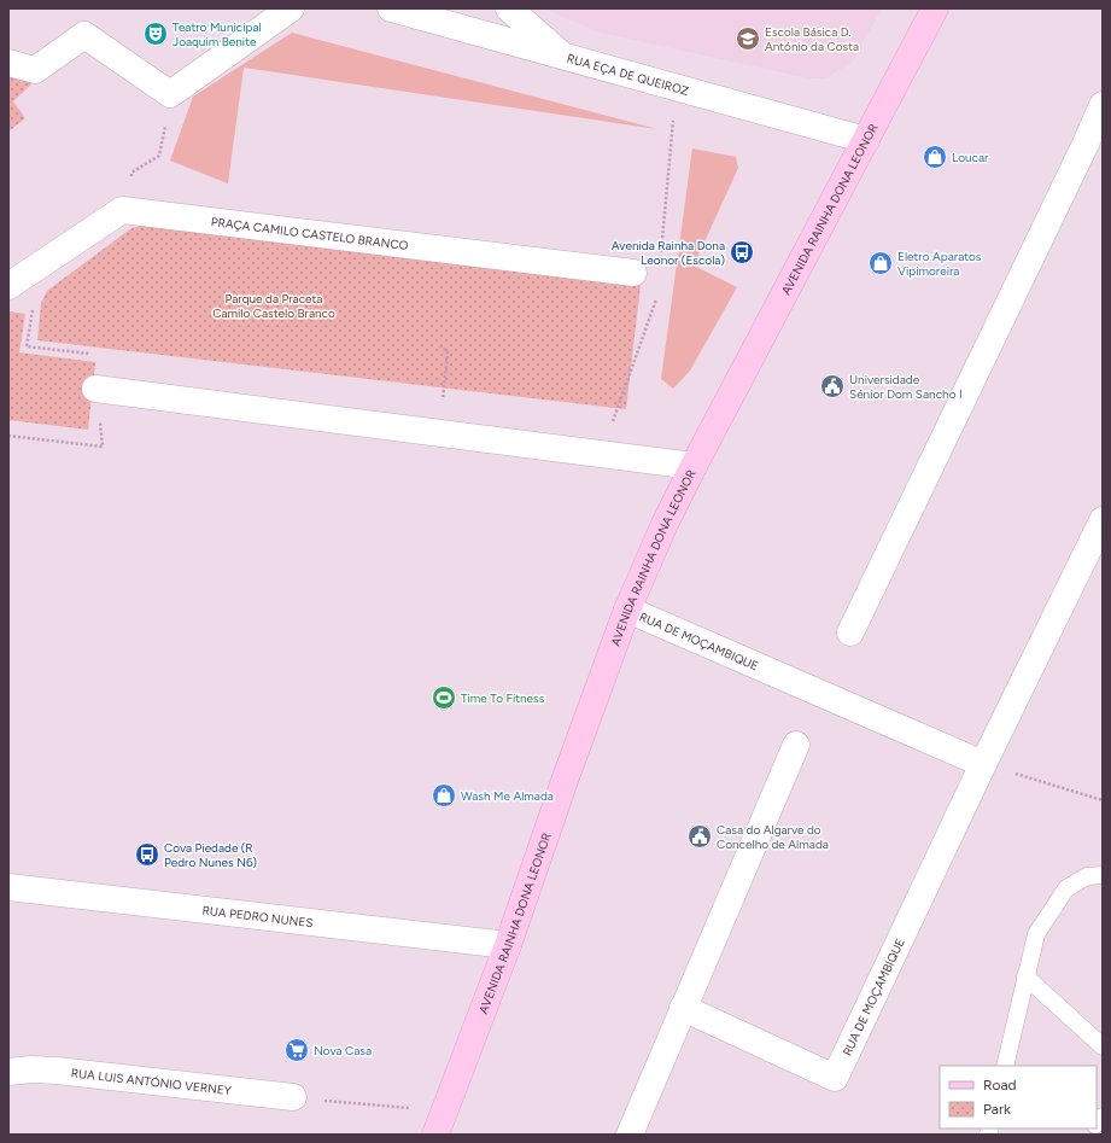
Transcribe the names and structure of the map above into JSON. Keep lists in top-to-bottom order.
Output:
{
  "streets": {
    "main road": ["AVENIDA RAINHA DONA LEONOR"],
    "street": [
      "RUA EÇA DE QUEIROZ",
      "PRAÇA CAMILO CASTELO BRANCO",
      "RUA DE MOÇAMBIQUE",
      "RUA PEDRO NUNES",
      "RUA LUIS ANTÓNIO VERNEY"
    ]
  },
  "crossings": [
    ["RUA EÇA DE QUEIROZ", "AVENIDA RAINHA DONA LEONOR"],
    ["AVENIDA RAINHA DONA LEONOR", "RUA DE MOÇAMBIQUE"],
    ["AVENIDA RAINHA DONA LEONOR", "RUA PEDRO NUNES"]
  ],
  "parks": ["Parque da Praceta Camilo Castelo Branco"],
  "places": {
    "theatre": ["Teatro Municipal Joaquim Benite"],
    "school or university": ["Escola Básica D. António da Costa"],
    "shop": ["Loucar", "Eletro Aparatos Vipimoreira", "Wash Me Almada"],
    "bus stop": ["Avenida Rainha Dona Leonor (Escola)", "Cova Piedade (R Pedro Nunes N6)"],
    "public building": ["Universidade Sénior Dom Sancho I", "Casa do Algarve do Concelho de Almada"],
    "sports": ["Time To Fitness"],
    "supermarket": ["Nova Casa"]
  },
  "legend": ["Road", "Park"]
}
